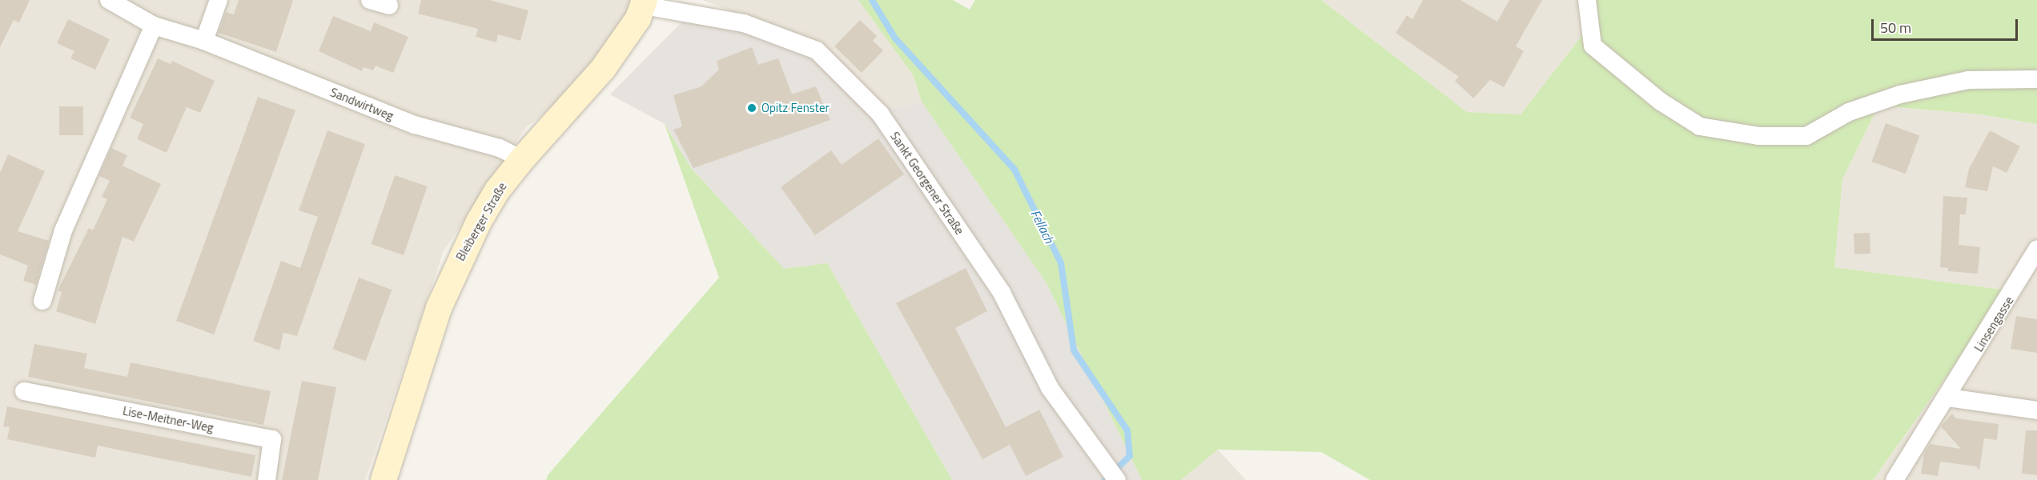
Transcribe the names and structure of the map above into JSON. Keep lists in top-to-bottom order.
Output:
{
  "streets": {
    "main road": ["Bleiberger Straße"],
    "street": [
      "Sandwirtweg",
      "Sankt Georgener Straße",
      "Linsengasse",
      "Lise-Meitner-Weg"
    ]
  },
  "crossings": [
    ["Sandwirtweg", "Bleiberger Straße"],
    ["Sankt Georgener Straße", "Bleiberger Straße"]
  ],
  "water": ["Fellach"],
  "places": ["Opitz Fenster"],
  "scale_bar": "50 m"
}
